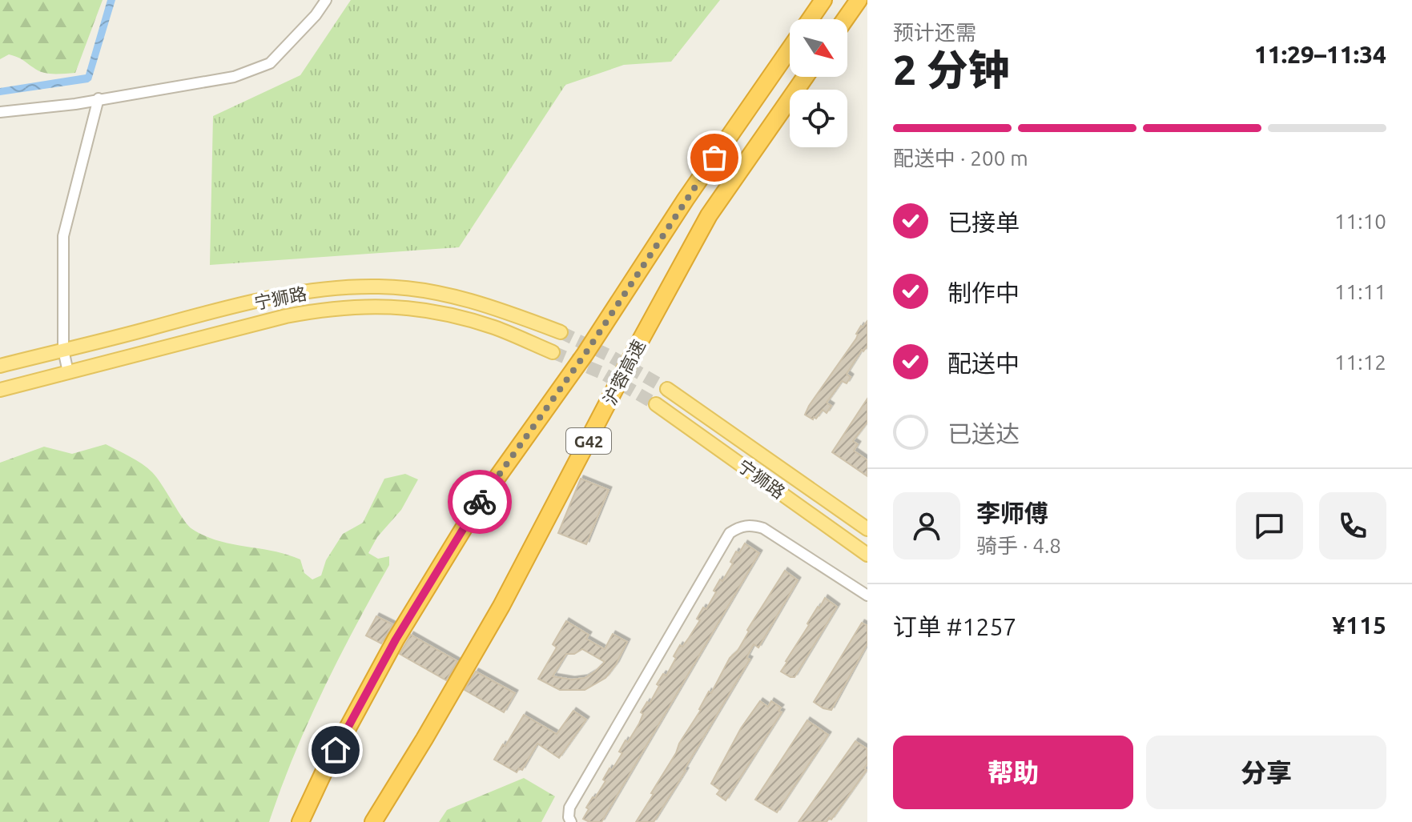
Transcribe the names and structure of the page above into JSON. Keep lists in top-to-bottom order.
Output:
{
  "streets": {
    "highway": ["沪蓉高速", "G42"],
    "main road": ["宁狮路"]
  },
  "north": "bottom right",
  "page": {
    "heading": ["2 分钟", "预计还需", "11:29–11:34"],
    "panel": [
      "李师傅",
      "骑手 · 4.8",
      "订单 #1257",
      "¥115"
    ],
    "bar": "配送中 · 200 m",
    "list": [
      ["已接单", "11:10"],
      ["制作中", "11:11"],
      ["配送中", "11:12"],
      "已送达"
    ],
    "buttons": ["帮助", "分享"]
  }
}
